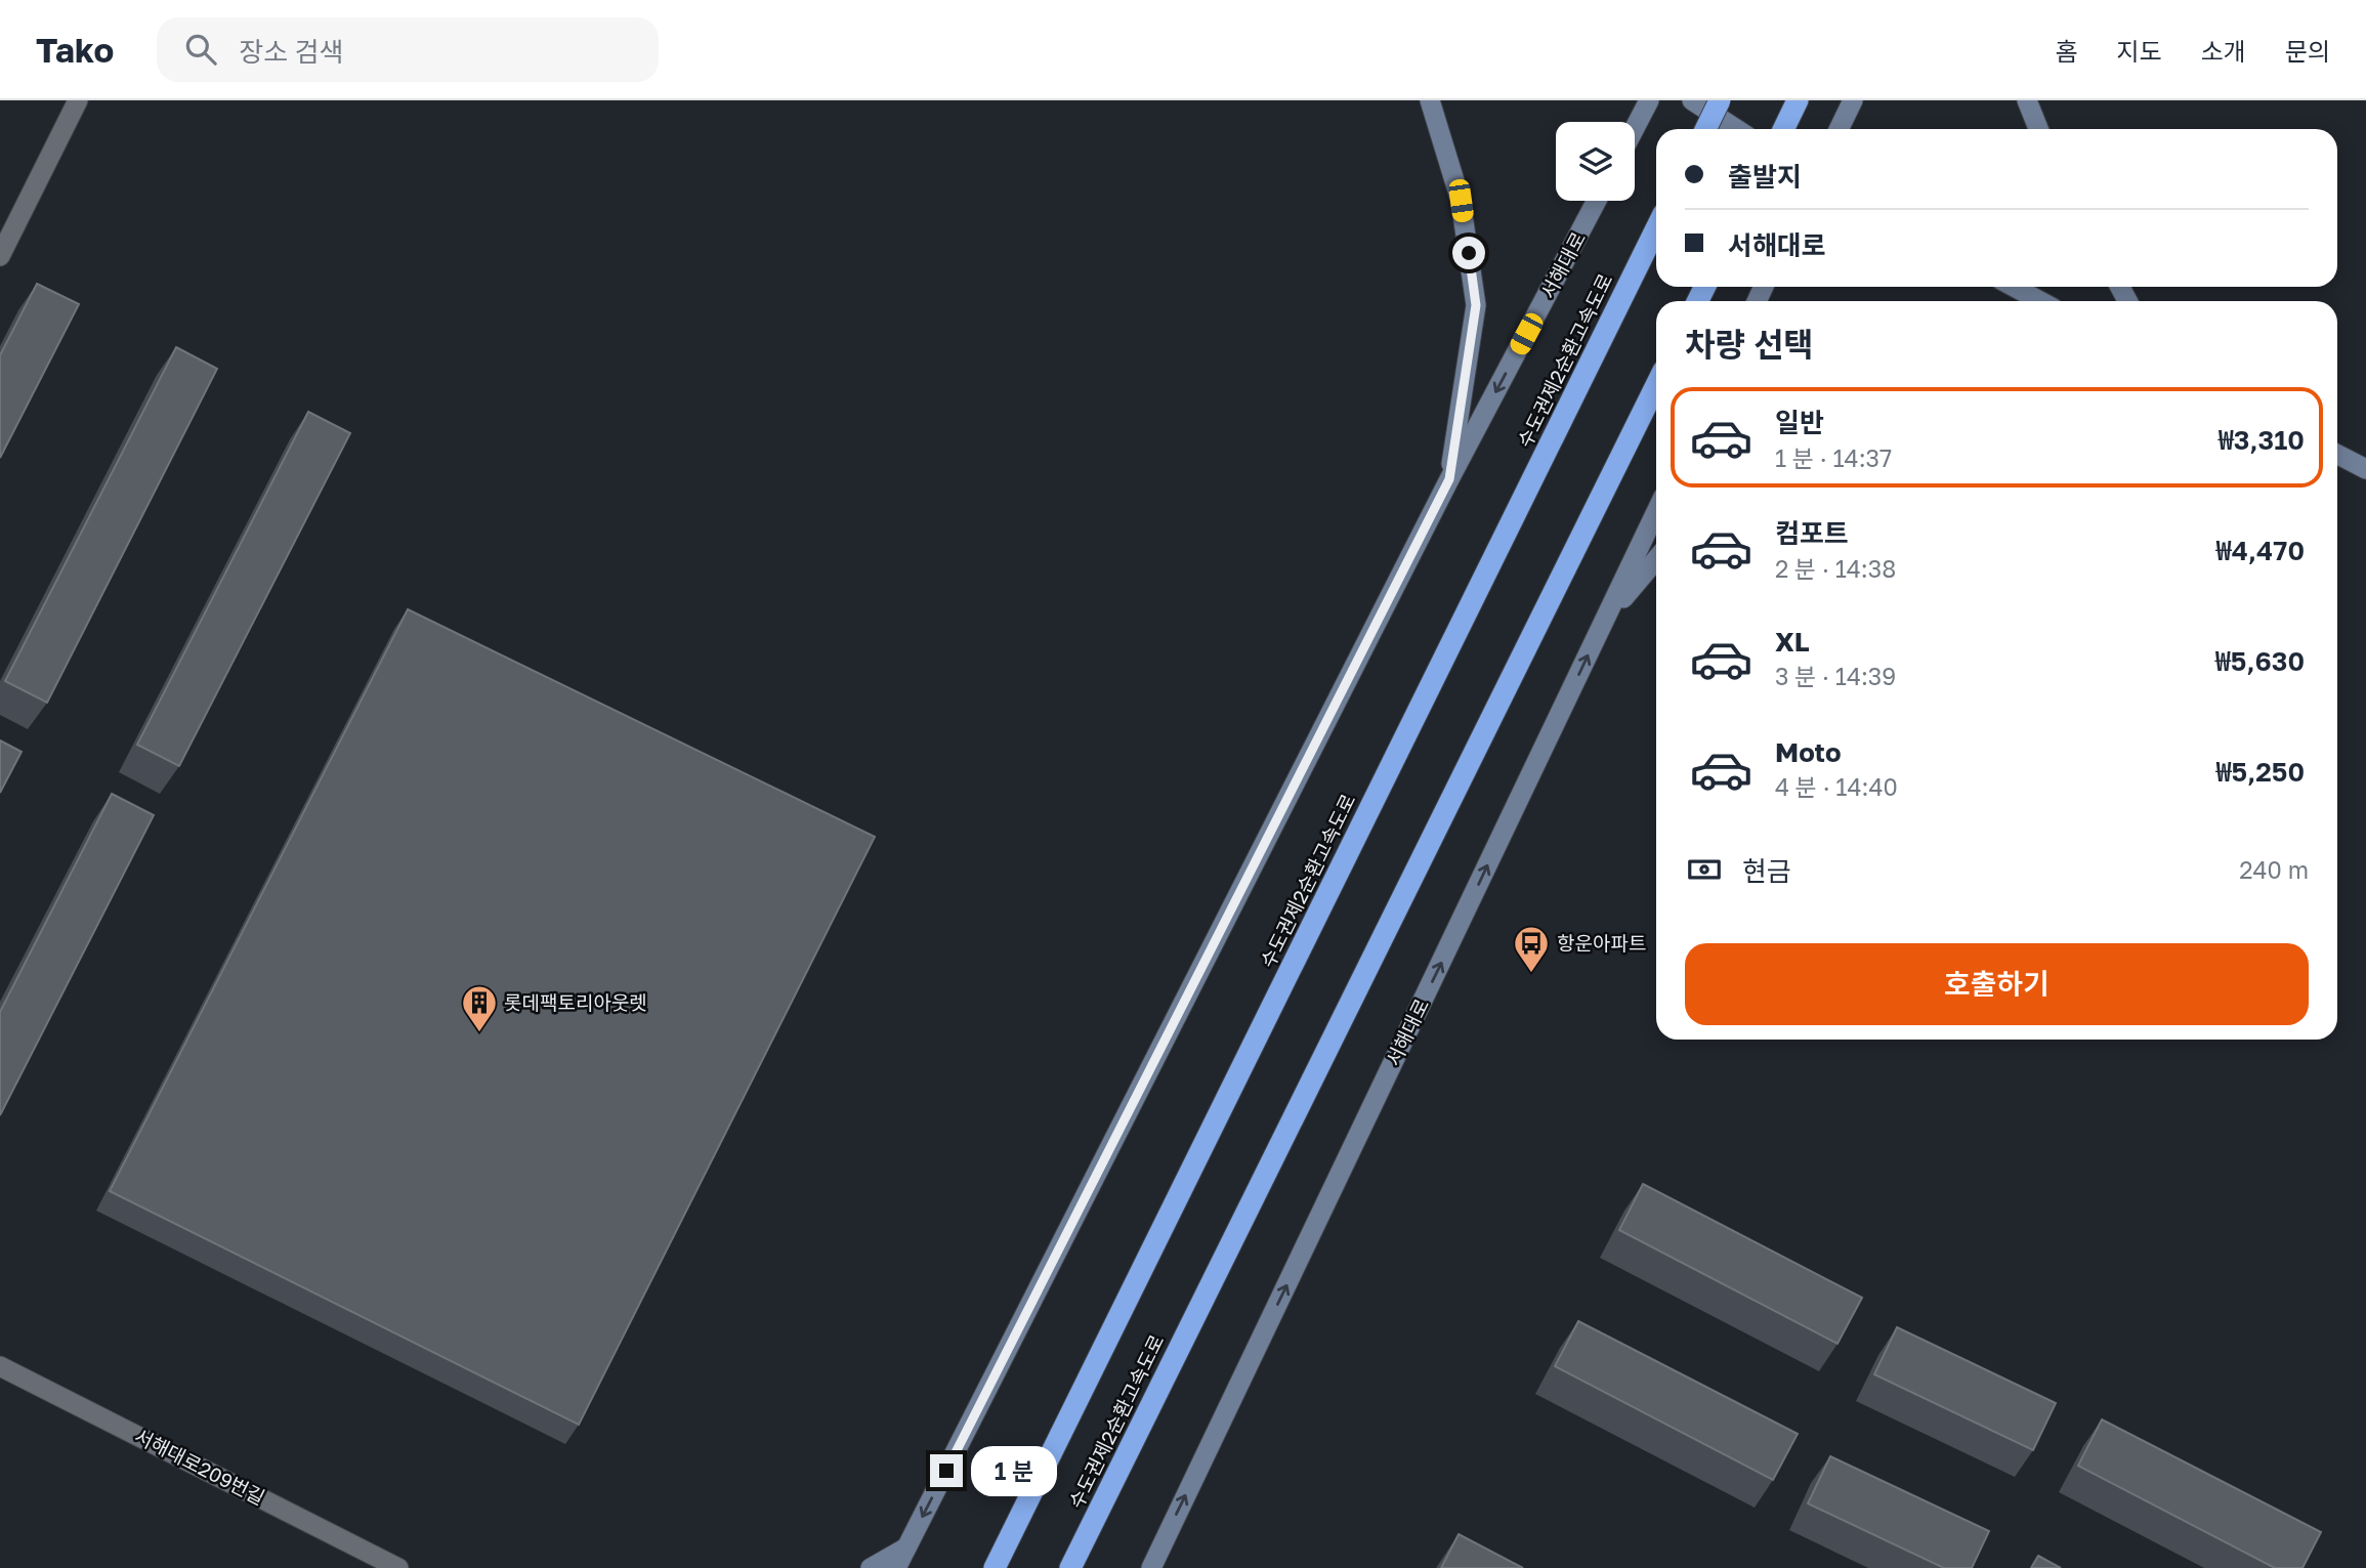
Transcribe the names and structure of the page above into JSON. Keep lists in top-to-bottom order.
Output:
{
  "streets": {
    "highway": ["수도권제2순환고속도로"],
    "main road": ["서해대로"],
    "street": ["서해대로209번길"]
  },
  "places": {
    "bus stop": ["항운아파트"],
    "building": ["롯데팩토리아웃렛"]
  },
  "page": {
    "header": "Tako",
    "search": "장소 검색",
    "nav": [
      "홈",
      "지도",
      "소개",
      "문의"
    ],
    "banner": ["출발지", "서해대로"],
    "heading": "차량 선택",
    "list": [
      {
        "name": "일반",
        "note": "1 분 · 14:37",
        "value": "₩3,310"
      },
      {
        "name": "컴포트",
        "note": "2 분 · 14:38",
        "value": "₩4,470"
      },
      {
        "name": "XL",
        "note": "3 분 · 14:39",
        "value": "₩5,630"
      },
      {
        "name": "Moto",
        "note": "4 분 · 14:40",
        "value": "₩5,250"
      }
    ],
    "pay": ["현금", "240 m"],
    "buttons": "호출하기",
    "bubble": "1 분"
  }
}
